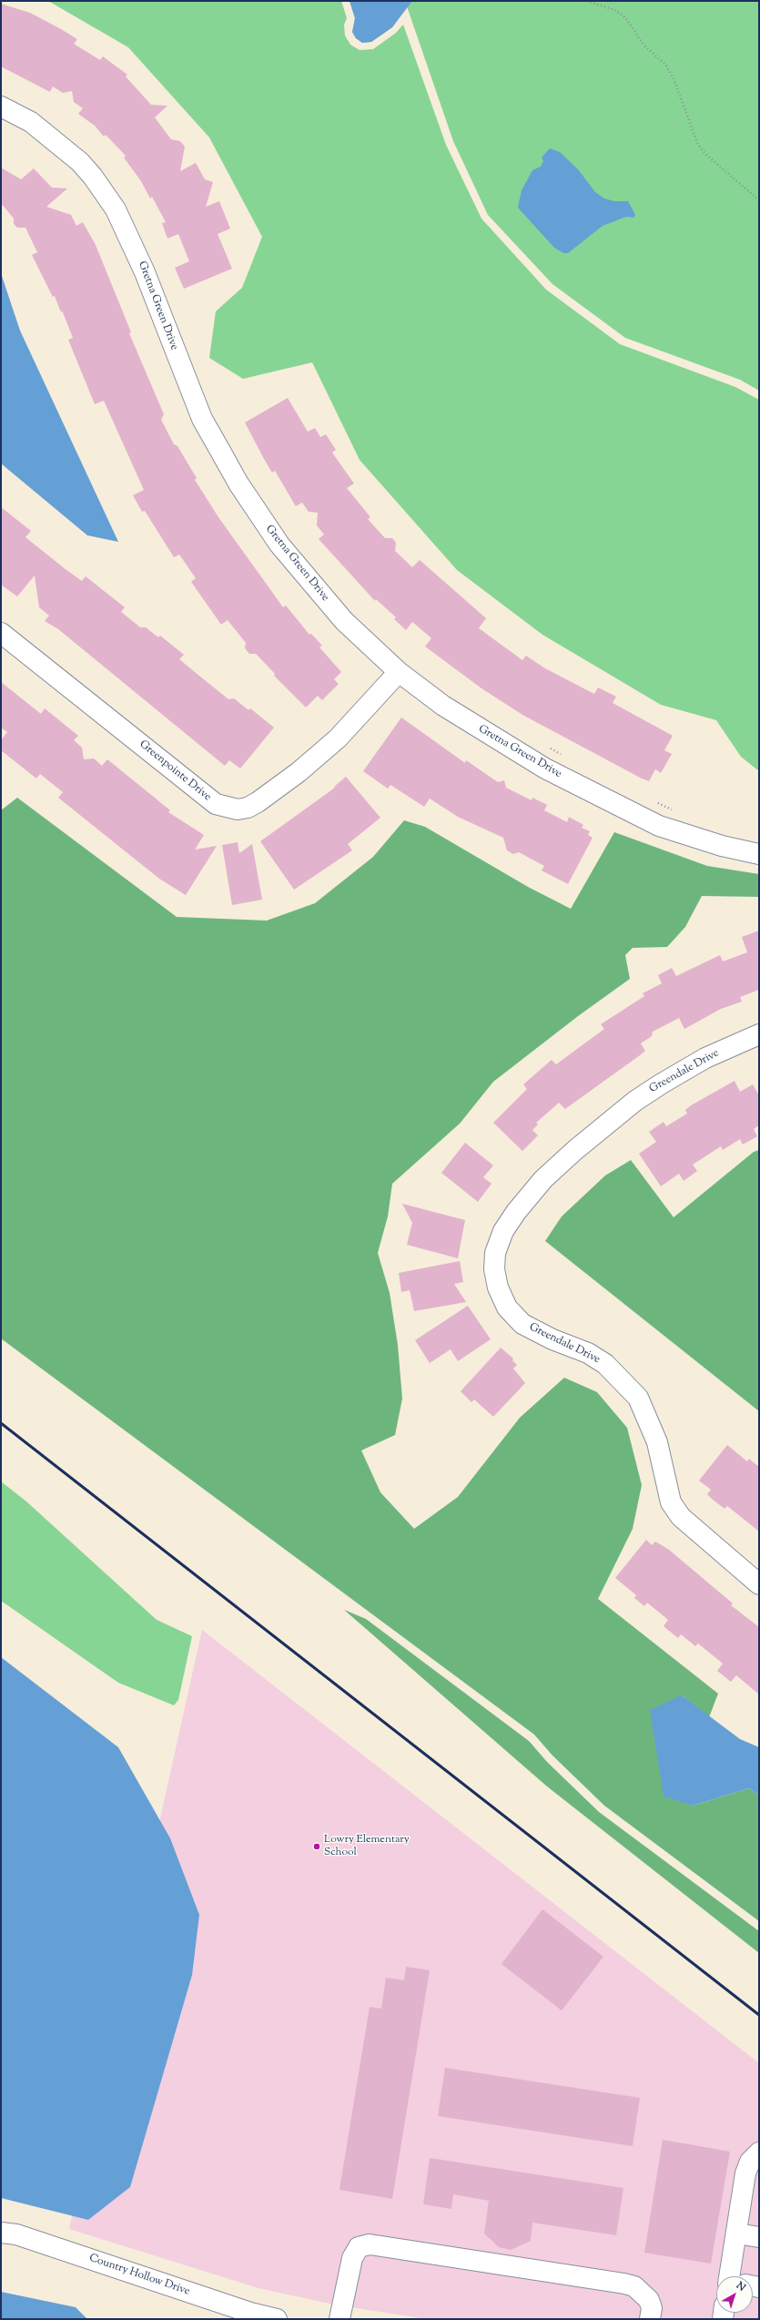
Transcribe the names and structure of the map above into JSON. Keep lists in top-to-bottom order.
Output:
{
  "streets": {
    "street": [
      "Gretna Green Drive",
      "Greenpointe Drive",
      "Greendale Drive",
      "Country Hollow Drive"
    ]
  },
  "crossings": [
    ["Gretna Green Drive", "Greenpointe Drive"]
  ],
  "places": ["Lowry Elementary School"],
  "north": "top right"
}
